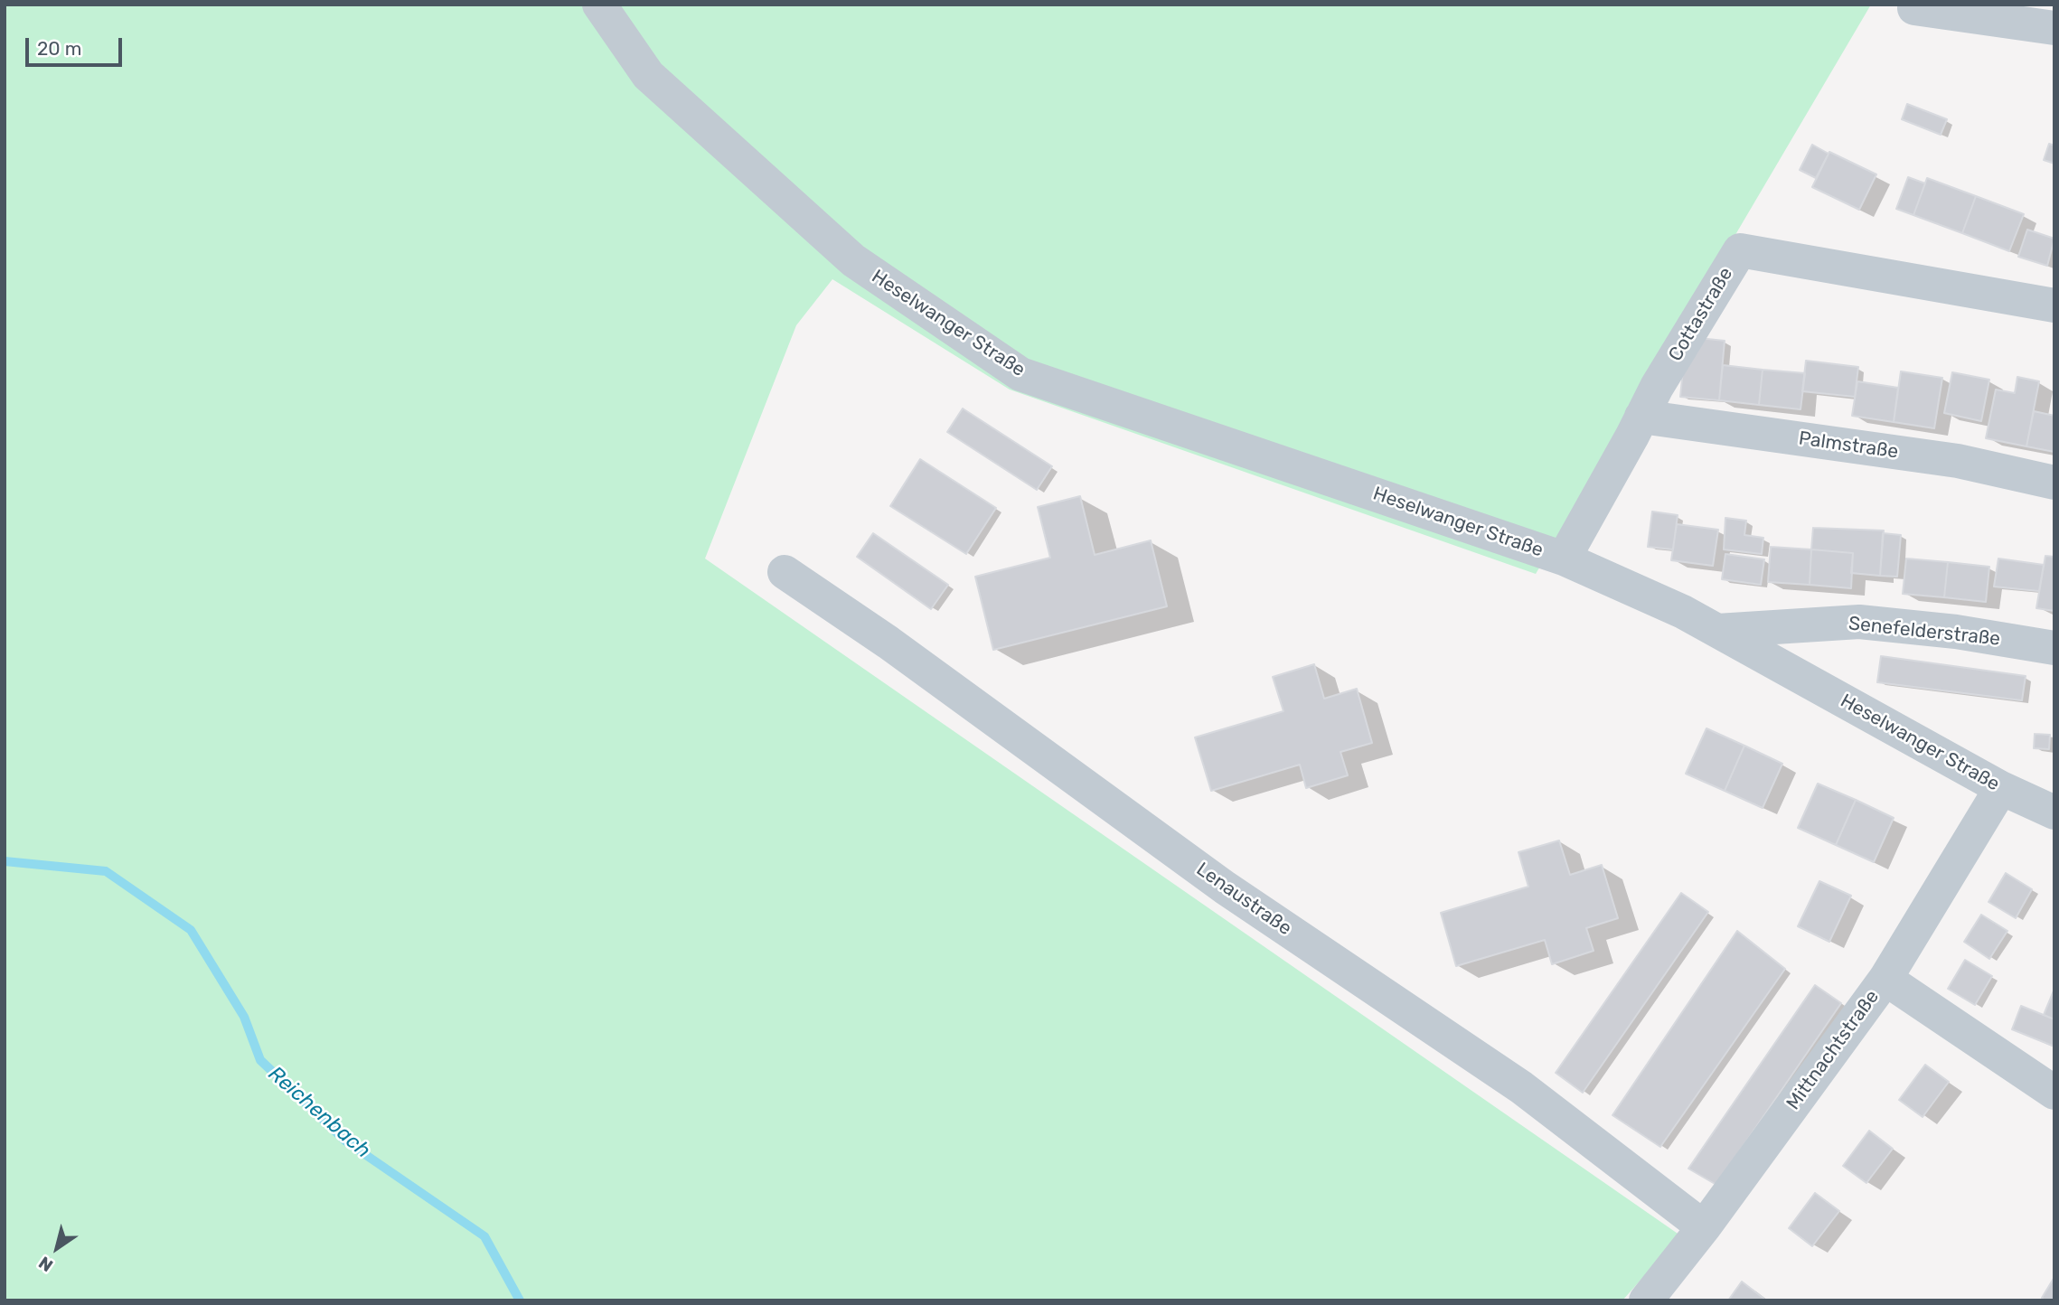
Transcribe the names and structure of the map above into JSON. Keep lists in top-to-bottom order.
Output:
{
  "streets": {
    "street": [
      "Cottastraße",
      "Heselwanger Straße",
      "Palmstraße",
      "Senefelderstraße",
      "Lenaustraße",
      "Mittnachtstraße"
    ]
  },
  "crossings": [
    ["Cottastraße", "Heselwanger Straße"],
    ["Cottastraße", "Palmstraße"],
    ["Heselwanger Straße", "Senefelderstraße"],
    ["Heselwanger Straße", "Mittnachtstraße"],
    ["Lenaustraße", "Mittnachtstraße"]
  ],
  "water": ["Reichenbach"],
  "scale_bar": "20 m",
  "north": "bottom left"
}
